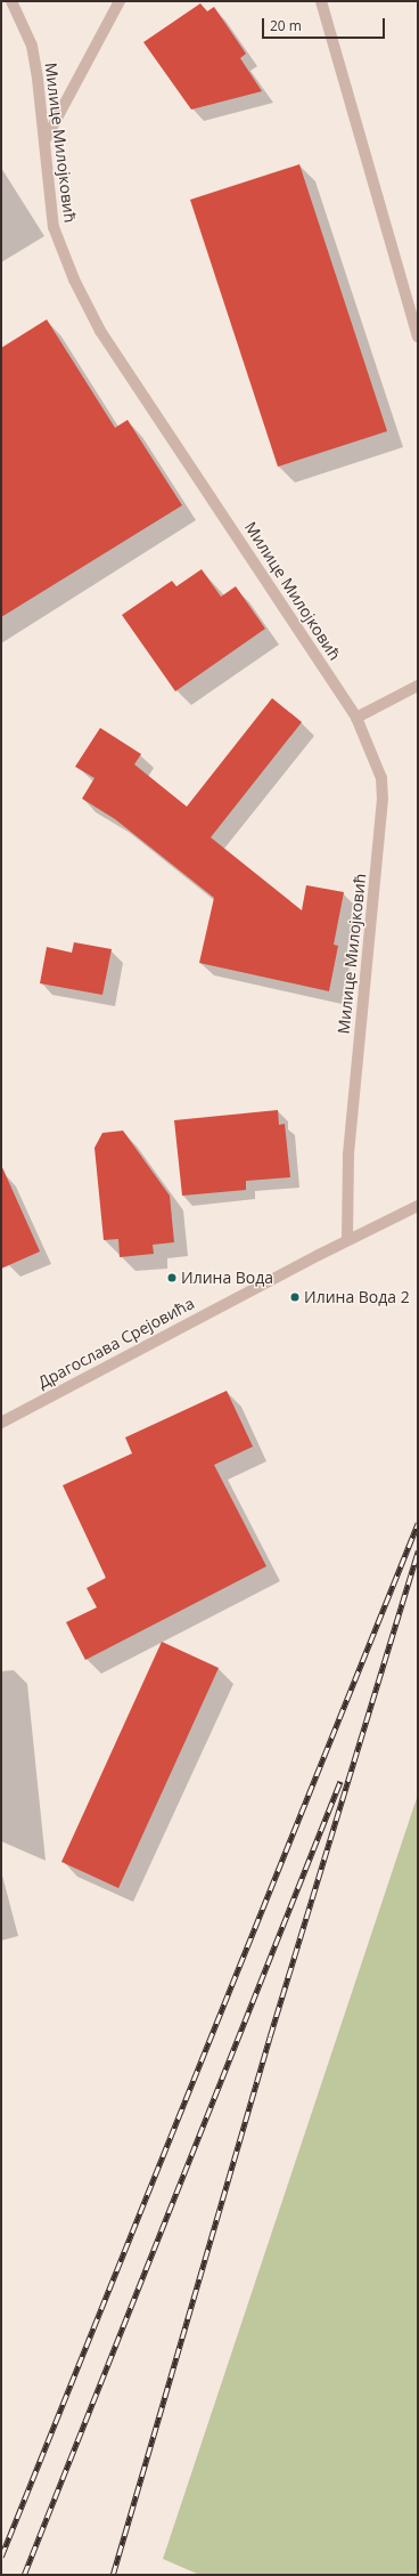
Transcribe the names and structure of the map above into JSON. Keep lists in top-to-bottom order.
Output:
{
  "streets": {
    "street": ["Милице Милојковић", "Драгослава Срејовића"]
  },
  "crossings": [
    ["Милице Милојковић", "Драгослава Срејовића"]
  ],
  "places": ["Илина Вода", "Илина Вода 2"],
  "scale_bar": "20 m"
}
